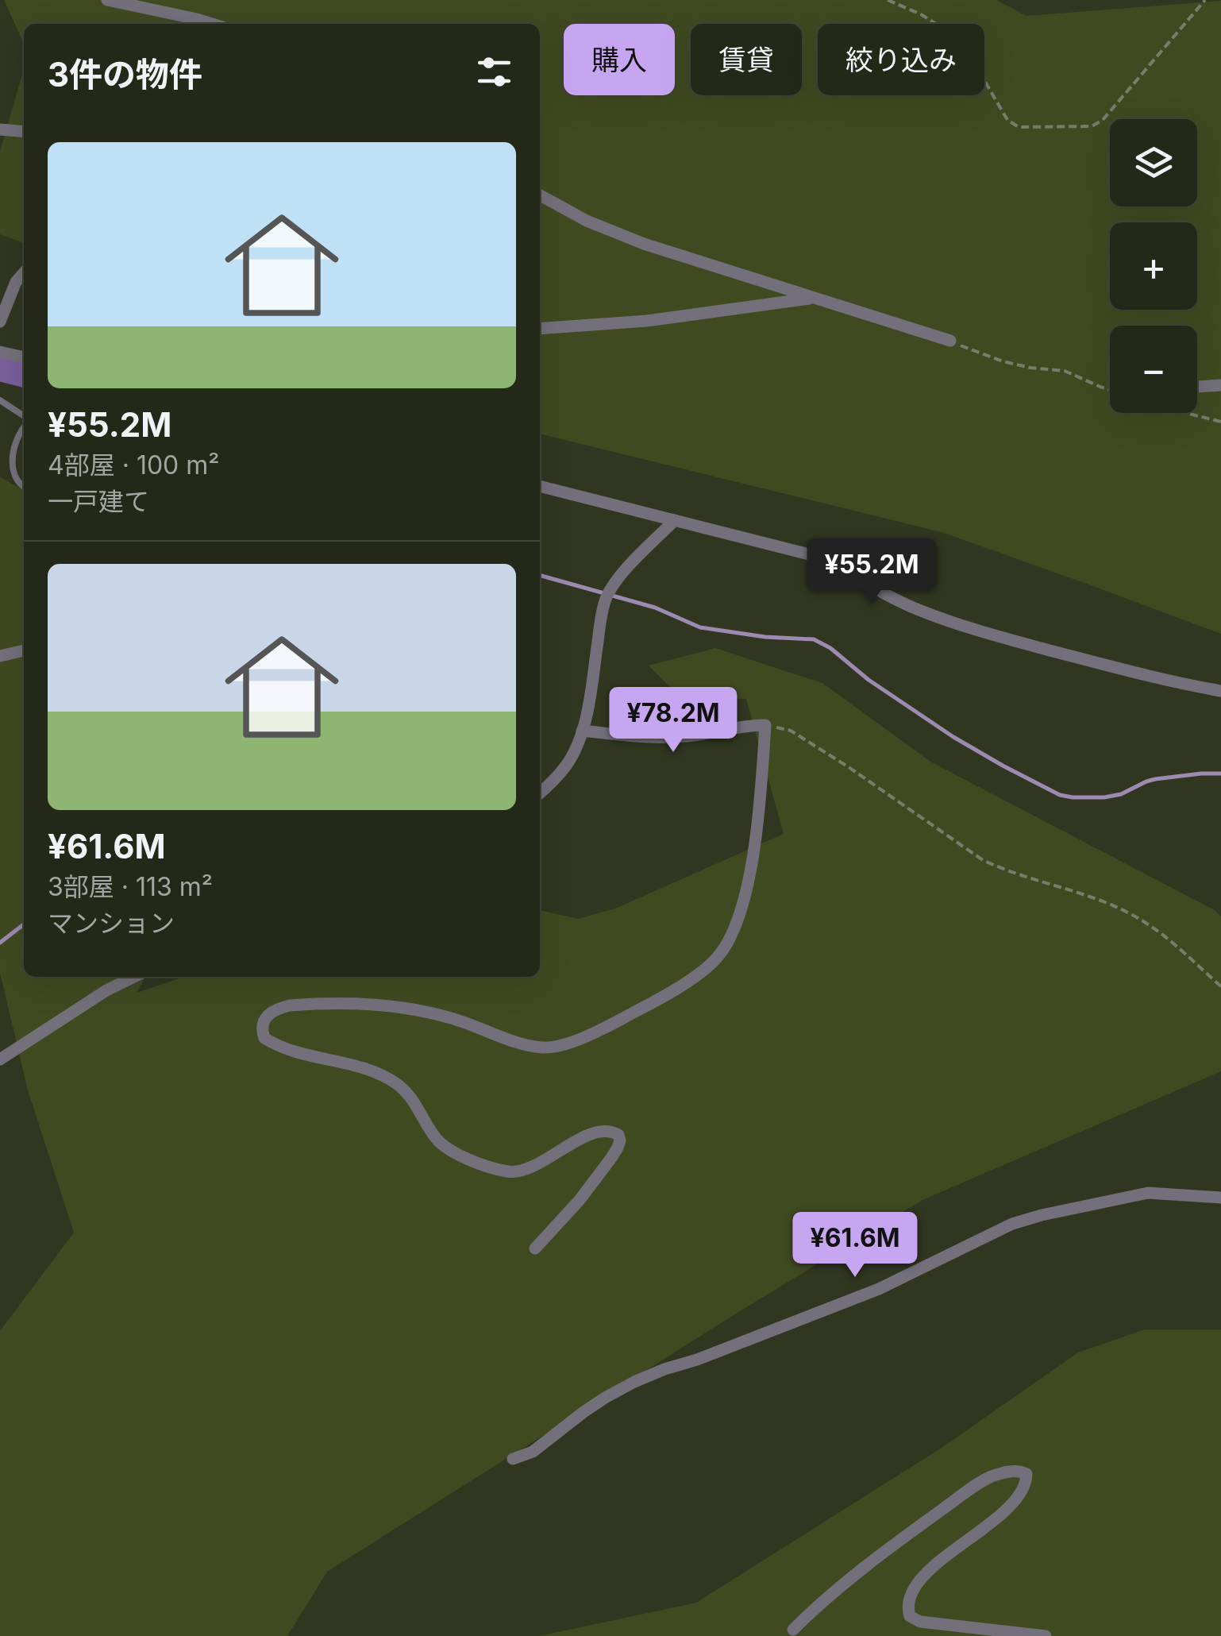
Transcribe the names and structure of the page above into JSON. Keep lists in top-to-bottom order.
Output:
{
  "page": {
    "chip": ["購入", "賃貸", "絞り込み"],
    "heading": "3件の物件",
    "map_buttons": ["+", "−"],
    "list": [
      {
        "name": "¥55.2M",
        "note": "4部屋 · 100 m² · 一戸建て"
      },
      {
        "name": "¥61.6M",
        "note": "3部屋 · 113 m² · マンション"
      }
    ],
    "price": ["¥55.2M", "¥78.2M", "¥61.6M"]
  }
}
